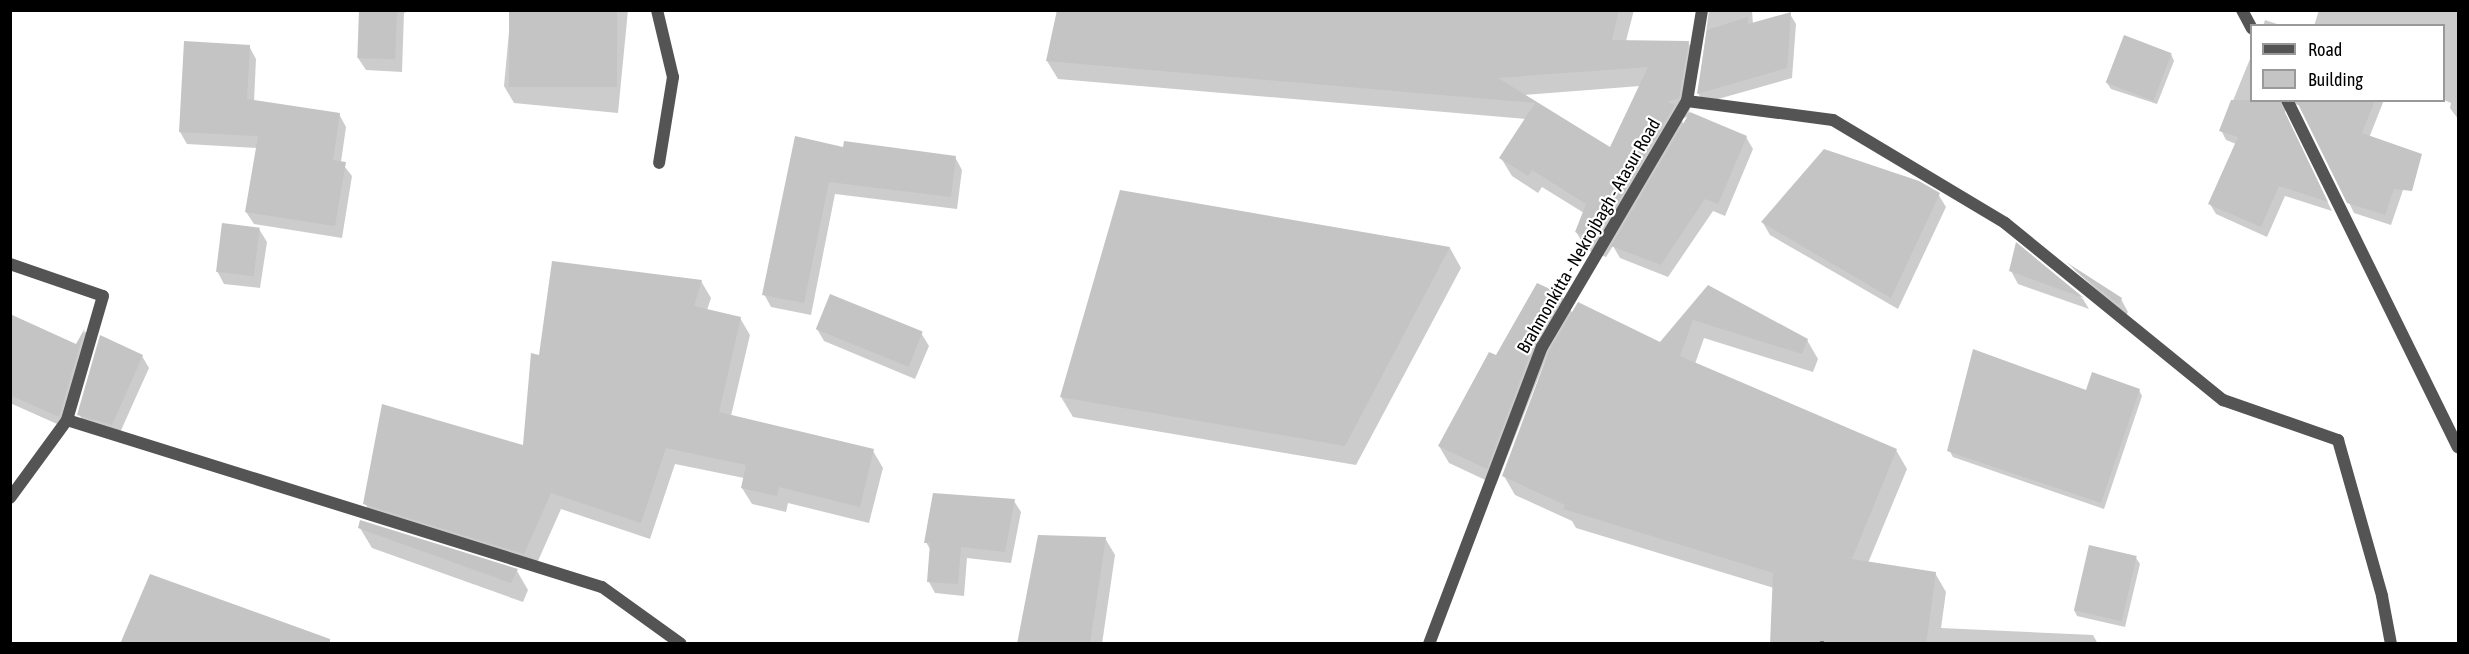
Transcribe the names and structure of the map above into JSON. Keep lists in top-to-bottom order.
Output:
{
  "streets": {
    "street": ["Brahmonkitta - Nekrojbagh - Atasur Road"]
  },
  "legend": ["Road", "Building"]
}
